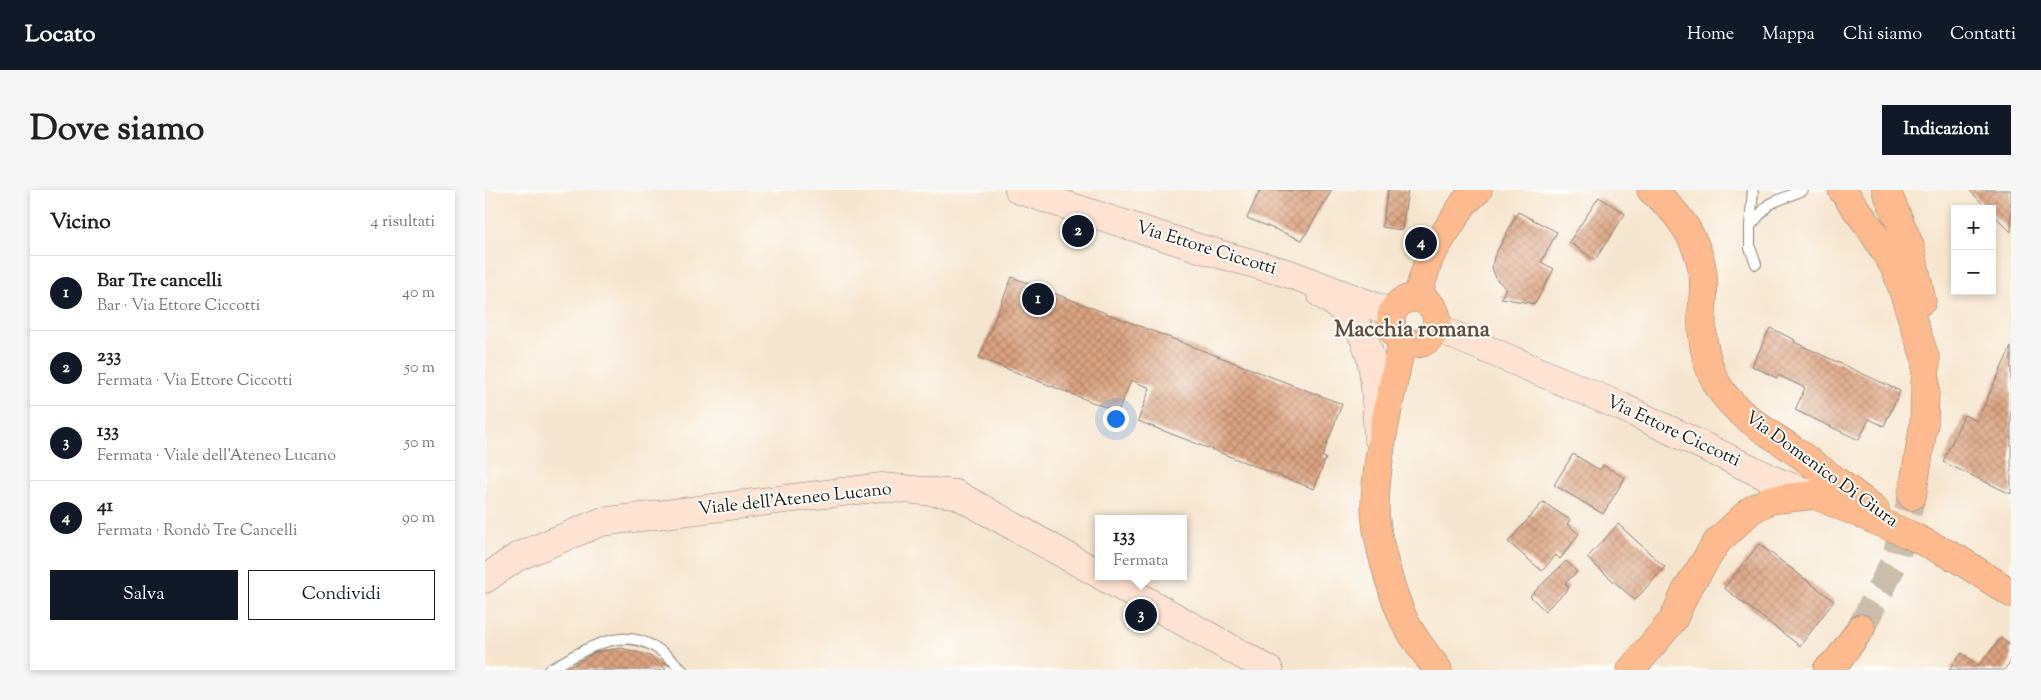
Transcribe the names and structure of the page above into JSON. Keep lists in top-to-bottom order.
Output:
{
  "streets": {
    "main road": ["Via Ettore Ciccotti", "Via Domenico Di Giura", "Viale dell'Ateneo Lucano"]
  },
  "crossings": [
    ["Via Ettore Ciccotti", "Via Domenico Di Giura"]
  ],
  "districts": ["Macchia romana"],
  "page": {
    "header": "Locato",
    "nav": [
      "Home",
      "Mappa",
      "Chi siamo",
      "Contatti"
    ],
    "title": "Dove siamo",
    "buttons": [
      "Indicazioni",
      ["Salva", "Condividi"]
    ],
    "heading": ["Vicino", "4 risultati"],
    "map_buttons": ["+", "−"],
    "pins": [
      "2",
      "4",
      "1",
      "3"
    ],
    "list": [
      {
        "mark": "1",
        "name": "Bar Tre cancelli",
        "note": "Bar · Via Ettore Ciccotti",
        "value": "40 m"
      },
      {
        "mark": "2",
        "name": "233",
        "note": "Fermata · Via Ettore Ciccotti",
        "value": "50 m"
      },
      {
        "mark": "3",
        "name": "133",
        "note": "Fermata · Viale dell'Ateneo Lucano",
        "value": "50 m"
      },
      {
        "mark": "4",
        "name": "41",
        "note": "Fermata · Rondò Tre Cancelli",
        "value": "90 m"
      }
    ],
    "popup": ["133", "Fermata"]
  }
}
